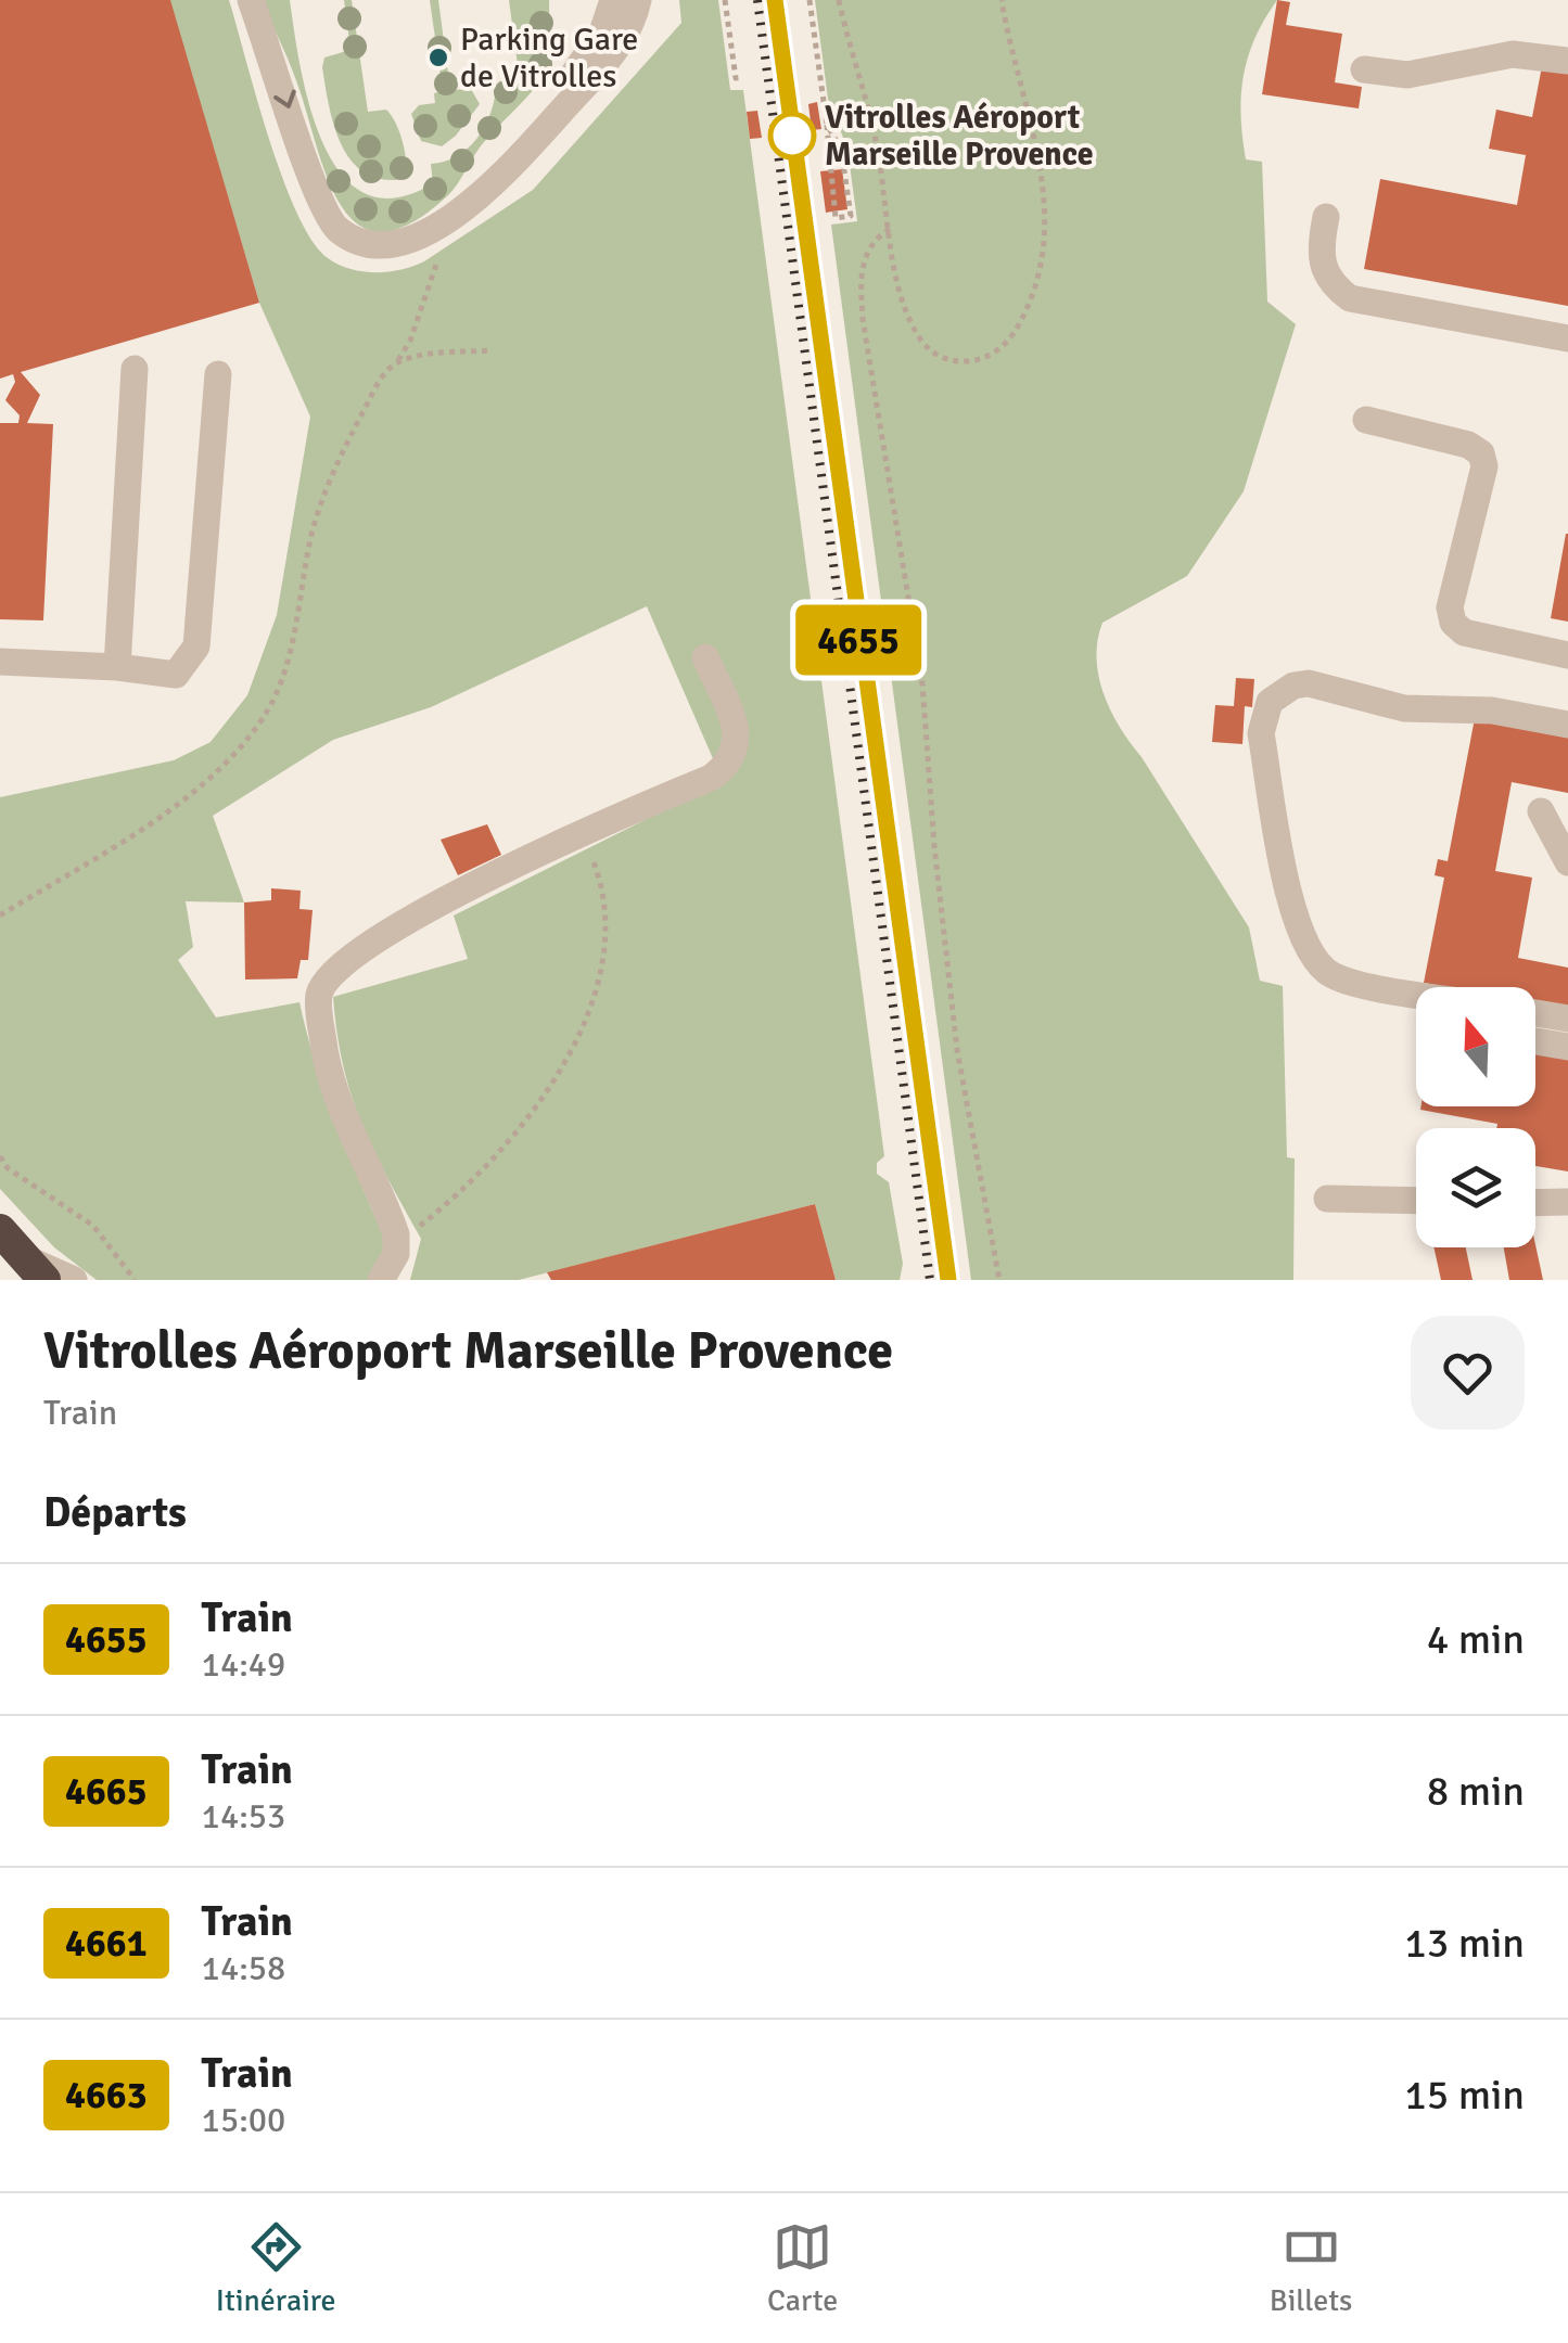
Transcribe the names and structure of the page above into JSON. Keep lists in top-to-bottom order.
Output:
{
  "places": ["Parking Gare de Vitrolles", "Vitrolles Aéroport Marseille Provence"],
  "north": "top",
  "page": {
    "on_map": "4655",
    "heading": [
      ["Vitrolles Aéroport Marseille Provence", "Train"],
      "Départs"
    ],
    "list": [
      {
        "mark": "4655",
        "name": "Train",
        "note": "14:49",
        "value": "4 min"
      },
      {
        "mark": "4665",
        "name": "Train",
        "note": "14:53",
        "value": "8 min"
      },
      {
        "mark": "4661",
        "name": "Train",
        "note": "14:58",
        "value": "13 min"
      },
      {
        "mark": "4663",
        "name": "Train",
        "note": "15:00",
        "value": "15 min"
      }
    ],
    "tabs": ["Itinéraire", "Carte", "Billets"]
  }
}
